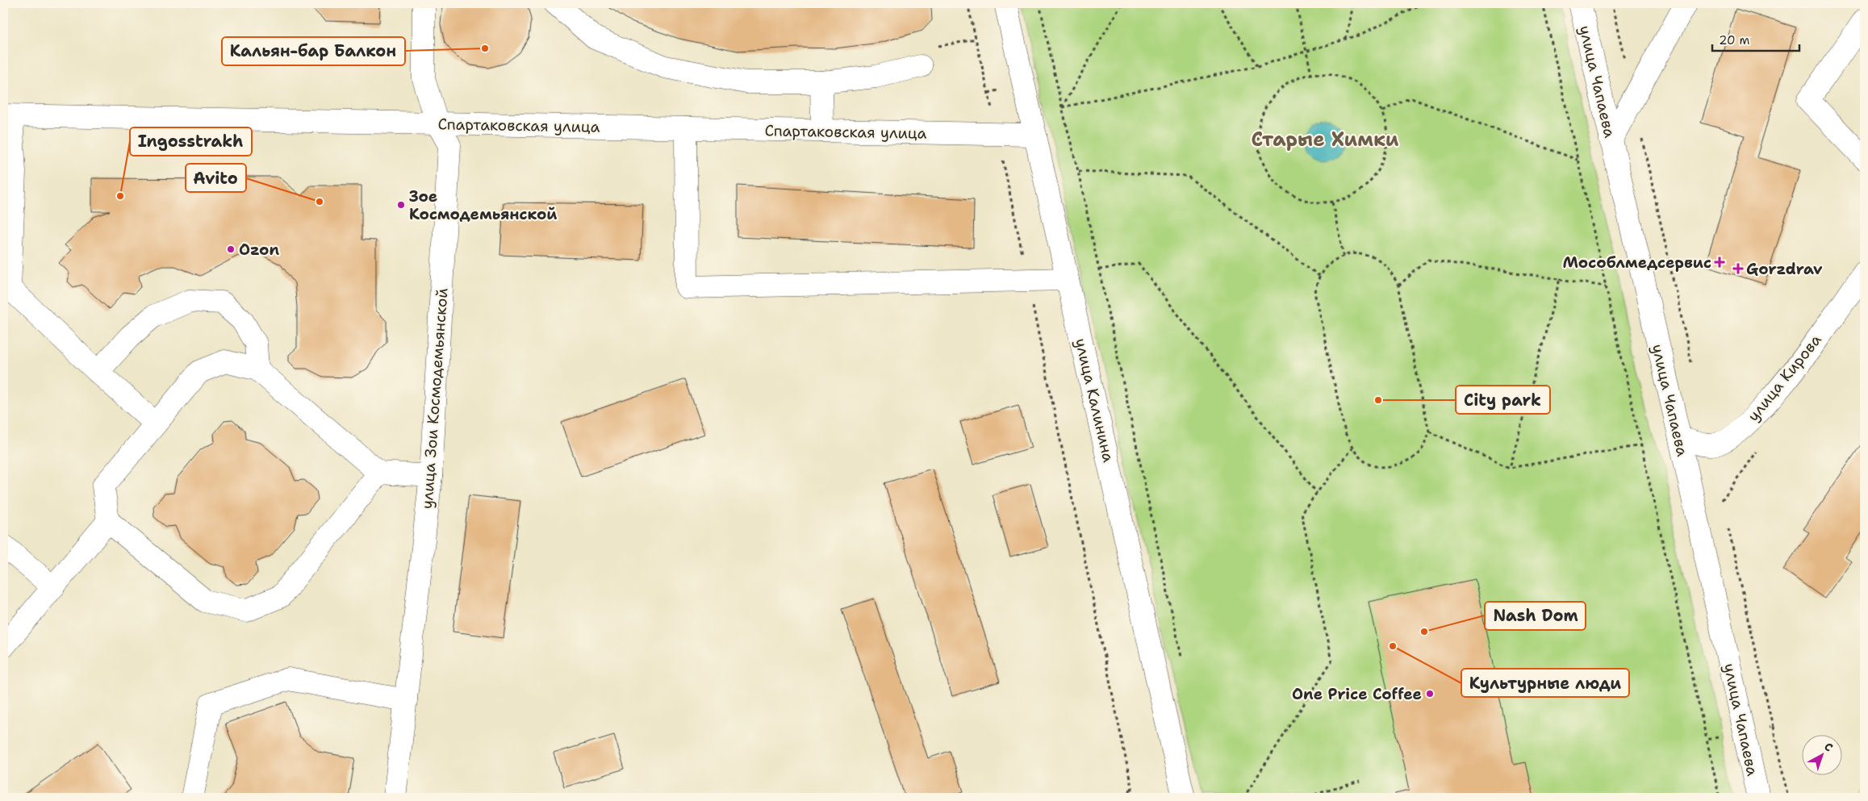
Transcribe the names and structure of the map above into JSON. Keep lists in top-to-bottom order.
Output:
{
  "streets": {
    "street": [
      "улица Чапаева",
      "Спартаковская улица",
      "улица Кирова",
      "улица Зои Космодемьянской",
      "улица Калинина"
    ]
  },
  "crossings": [
    ["улица Чапаева", "улица Кирова"],
    ["Спартаковская улица", "улица Зои Космодемьянской"],
    ["Спартаковская улица", "улица Калинина"]
  ],
  "districts": ["Старые Химки"],
  "places": {
    "other": [
      "Кальян-бар Балкон",
      "Ingosstrakh",
      "Avito",
      "Зое Космодемьянской",
      "Ozon",
      "City park",
      "Nash Dom",
      "Культурные люди",
      "One Price Coffee"
    ],
    "health": ["Мособлмедсервис", "Gorzdrav"]
  },
  "scale_bar": "20 m",
  "north": "top right"
}
